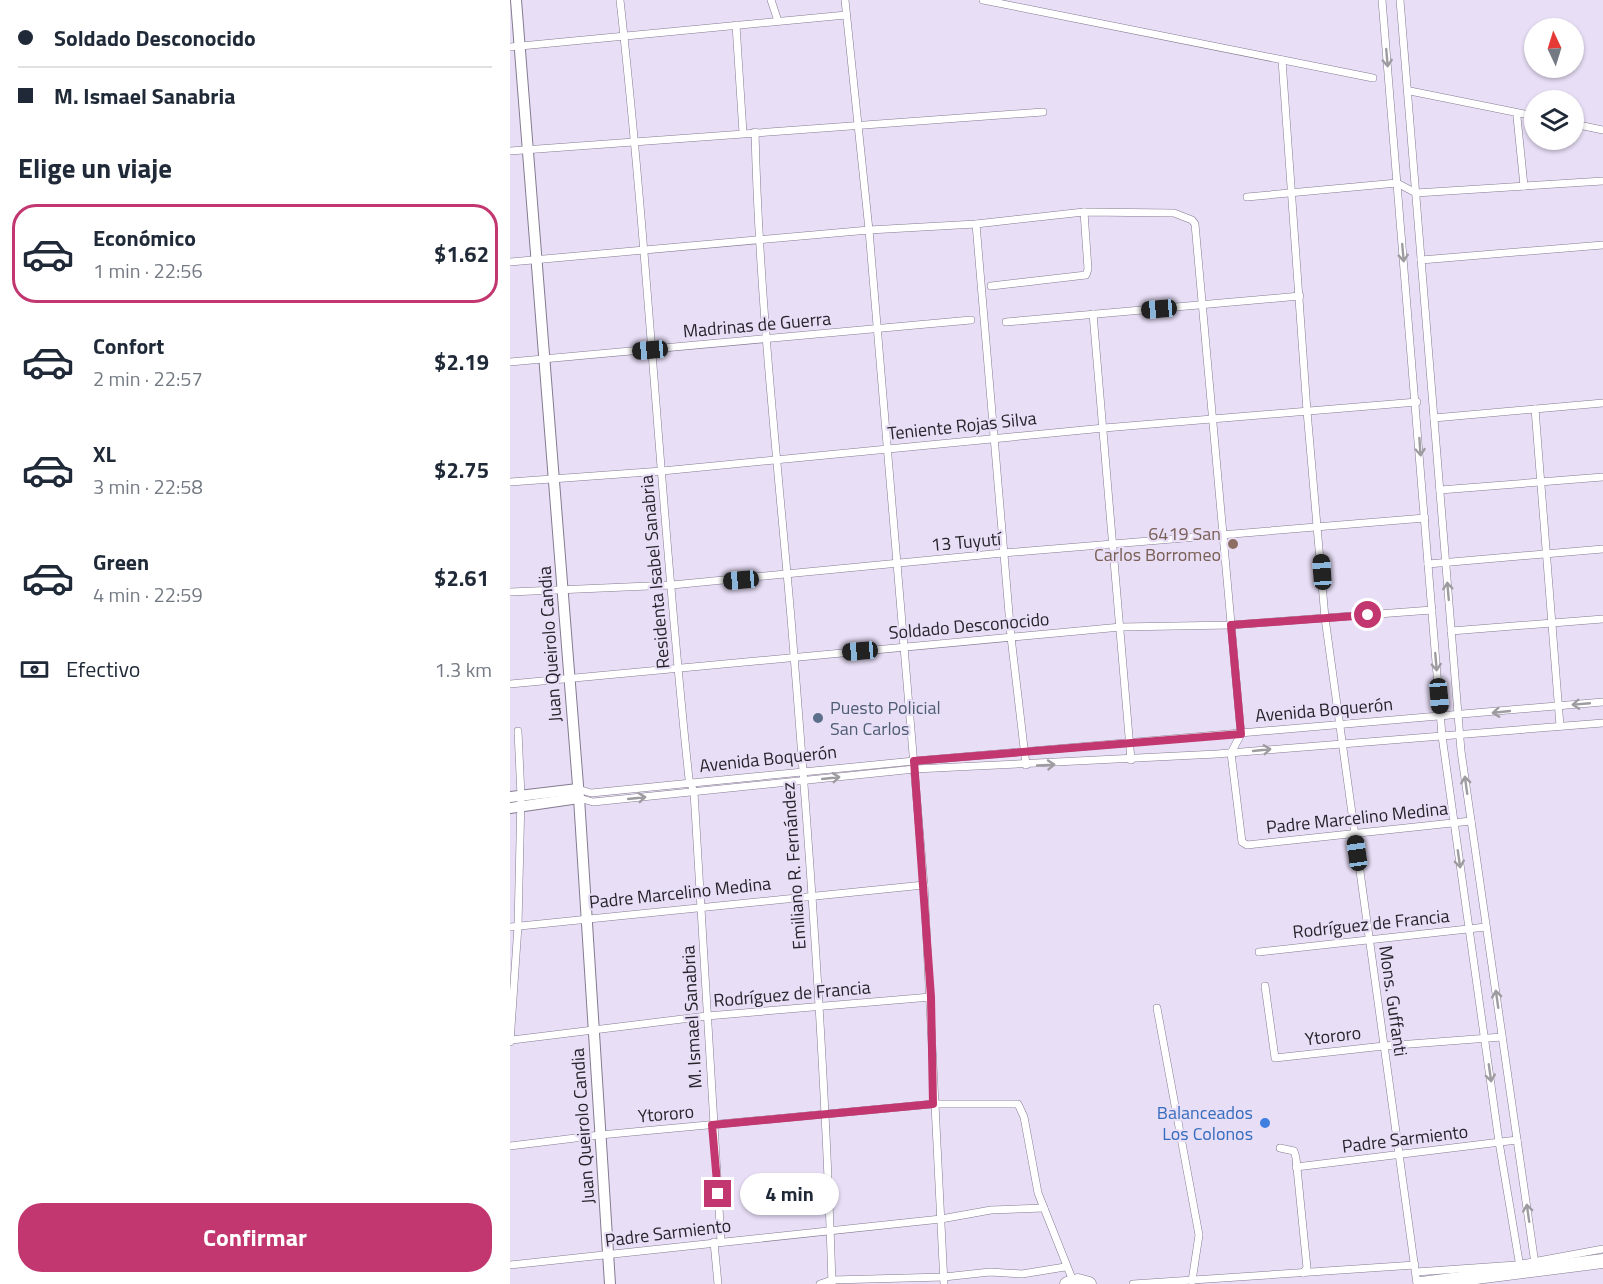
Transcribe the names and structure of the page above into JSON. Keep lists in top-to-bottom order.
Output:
{
  "streets": {
    "street": [
      "Madrinas de Guerra",
      "Teniente Rojas Silva",
      "13 Tuyutí",
      "Residenta Isabel Sanabria",
      "Soldado Desconocido",
      "Juan Queirolo Candia",
      "Avenida Boquerón",
      "Padre Marcelino Medina",
      "Emiliano R. Fernández",
      "Rodríguez de Francia",
      "Mons. Guffanti",
      "M. Ismael Sanabria",
      "Ytororo",
      "Padre Sarmiento"
    ]
  },
  "crossings": [
    ["Madrinas de Guerra", "Residenta Isabel Sanabria"],
    ["Madrinas de Guerra", "Juan Queirolo Candia"],
    ["Madrinas de Guerra", "Emiliano R. Fernández"],
    ["Teniente Rojas Silva", "Residenta Isabel Sanabria"],
    ["Teniente Rojas Silva", "Juan Queirolo Candia"],
    ["Teniente Rojas Silva", "Emiliano R. Fernández"],
    ["Teniente Rojas Silva", "Mons. Guffanti"],
    ["13 Tuyutí", "Residenta Isabel Sanabria"],
    ["13 Tuyutí", "Juan Queirolo Candia"],
    ["13 Tuyutí", "Emiliano R. Fernández"],
    ["13 Tuyutí", "Mons. Guffanti"],
    ["Residenta Isabel Sanabria", "Soldado Desconocido"],
    ["Residenta Isabel Sanabria", "Avenida Boquerón"],
    ["Residenta Isabel Sanabria", "M. Ismael Sanabria"],
    ["Soldado Desconocido", "Juan Queirolo Candia"],
    ["Soldado Desconocido", "Emiliano R. Fernández"],
    ["Soldado Desconocido", "Mons. Guffanti"],
    ["Juan Queirolo Candia", "Avenida Boquerón"],
    ["Juan Queirolo Candia", "Padre Marcelino Medina"],
    ["Juan Queirolo Candia", "Rodríguez de Francia"],
    ["Juan Queirolo Candia", "Ytororo"],
    ["Juan Queirolo Candia", "Padre Sarmiento"],
    ["Avenida Boquerón", "Padre Marcelino Medina"],
    ["Avenida Boquerón", "Emiliano R. Fernández"],
    ["Avenida Boquerón", "Mons. Guffanti"],
    ["Avenida Boquerón", "M. Ismael Sanabria"],
    ["Padre Marcelino Medina", "Emiliano R. Fernández"],
    ["Padre Marcelino Medina", "Mons. Guffanti"],
    ["Padre Marcelino Medina", "M. Ismael Sanabria"],
    ["Emiliano R. Fernández", "Rodríguez de Francia"],
    ["Emiliano R. Fernández", "Ytororo"],
    ["Emiliano R. Fernández", "Padre Sarmiento"],
    ["Rodríguez de Francia", "Mons. Guffanti"],
    ["Rodríguez de Francia", "M. Ismael Sanabria"],
    ["Mons. Guffanti", "Ytororo"],
    ["Mons. Guffanti", "Padre Sarmiento"],
    ["M. Ismael Sanabria", "Ytororo"],
    ["M. Ismael Sanabria", "Padre Sarmiento"],
    ["Ytororo", "Padre Sarmiento"]
  ],
  "places": ["6419 San Carlos Borromeo", "Puesto Policial San Carlos", "Balanceados Los Colonos"],
  "north": "top",
  "page": {
    "banner": ["Soldado Desconocido", "M. Ismael Sanabria"],
    "heading": "Elige un viaje",
    "list": [
      {
        "name": "Económico",
        "note": "1 min · 22:56",
        "value": "$1.62"
      },
      {
        "name": "Confort",
        "note": "2 min · 22:57",
        "value": "$2.19"
      },
      {
        "name": "XL",
        "note": "3 min · 22:58",
        "value": "$2.75"
      },
      {
        "name": "Green",
        "note": "4 min · 22:59",
        "value": "$2.61"
      }
    ],
    "pay": ["Efectivo", "1.3 km"],
    "bubble": "4 min",
    "buttons": "Confirmar"
  }
}
